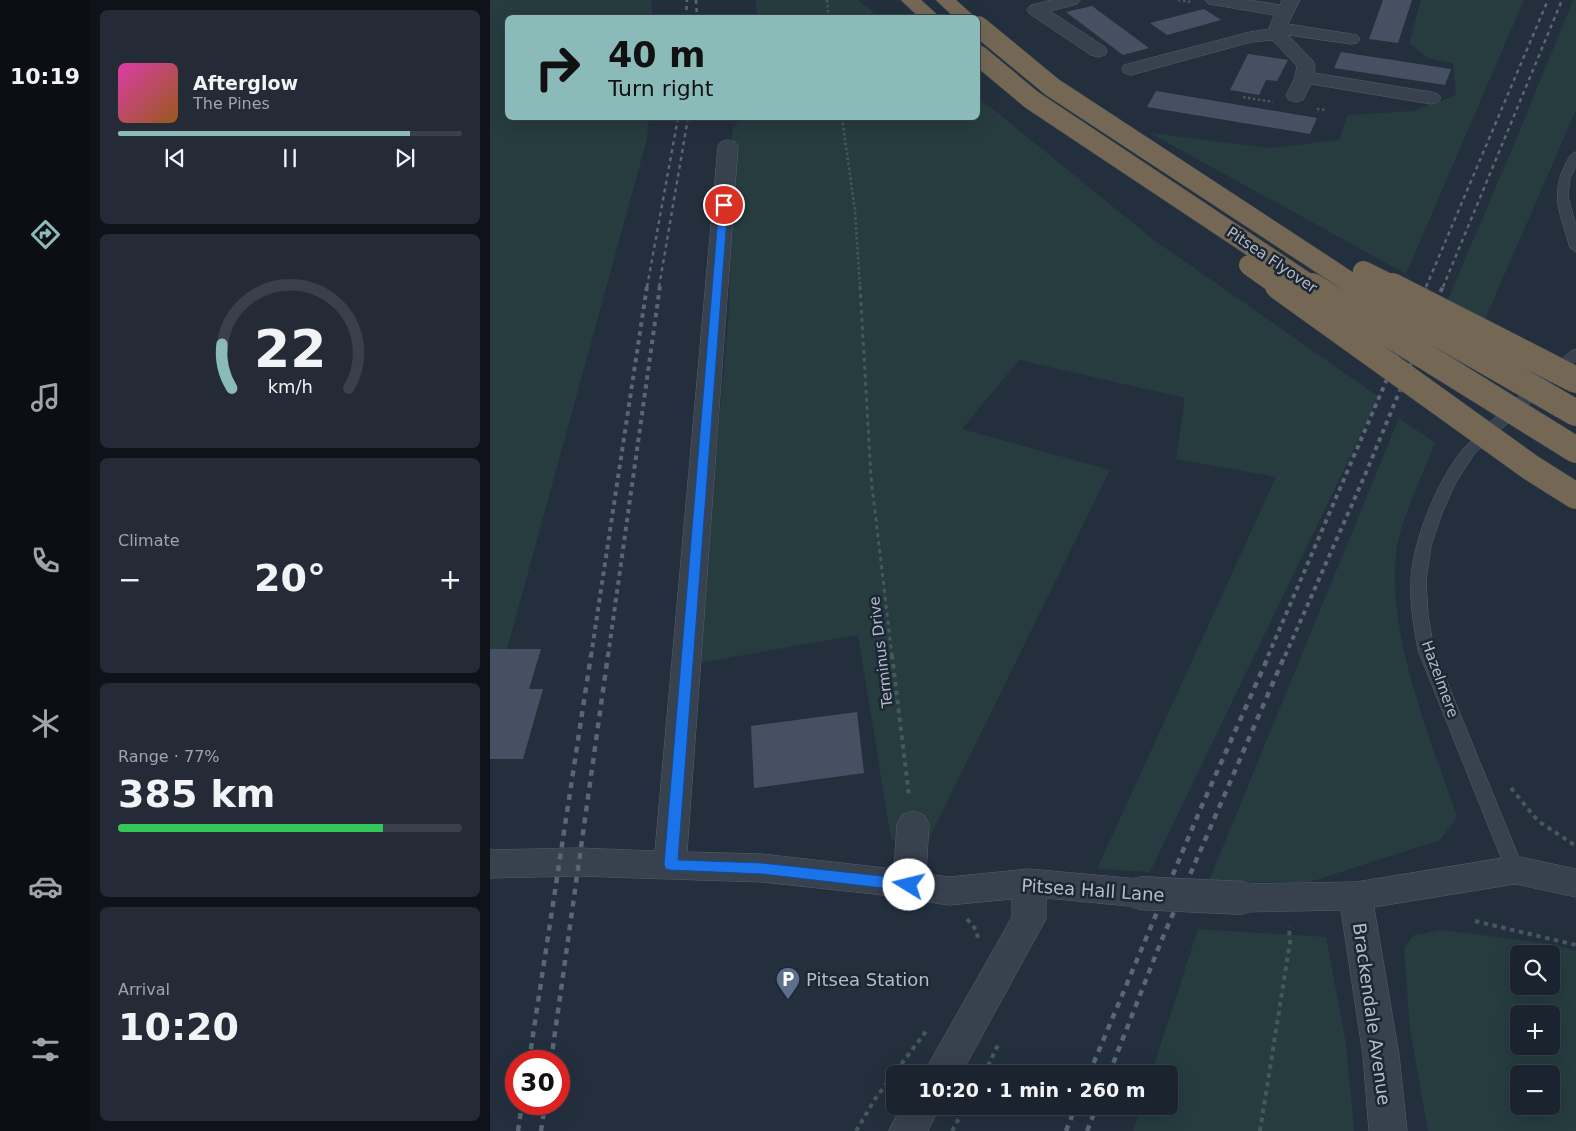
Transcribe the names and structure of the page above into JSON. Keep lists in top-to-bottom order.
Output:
{
  "streets": {
    "highway": ["Pitsea Flyover"],
    "street": ["Pitsea Hall Lane", "Brackendale Avenue"],
    "lane": ["Hazelmere"],
    "path": ["Terminus Drive"]
  },
  "crossings": [
    ["Hazelmere", "Pitsea Hall Lane"],
    ["Pitsea Hall Lane", "Brackendale Avenue"]
  ],
  "places": {
    "parking": ["Pitsea Station"]
  },
  "page": {
    "tabs": "10:19",
    "turn": ["40 m", "Turn right"],
    "song": ["Afterglow", "The Pines"],
    "tile": [
      "Climate",
      ["Range · 77%", "385 km"],
      ["Arrival", "10:20"]
    ],
    "heat": ["−", "20°", "+"],
    "map_buttons": ["+", "−"],
    "limit": "30",
    "trip": "10:20 · 1 min · 260 m",
    "gauge": ["22", "km/h"]
  }
}
